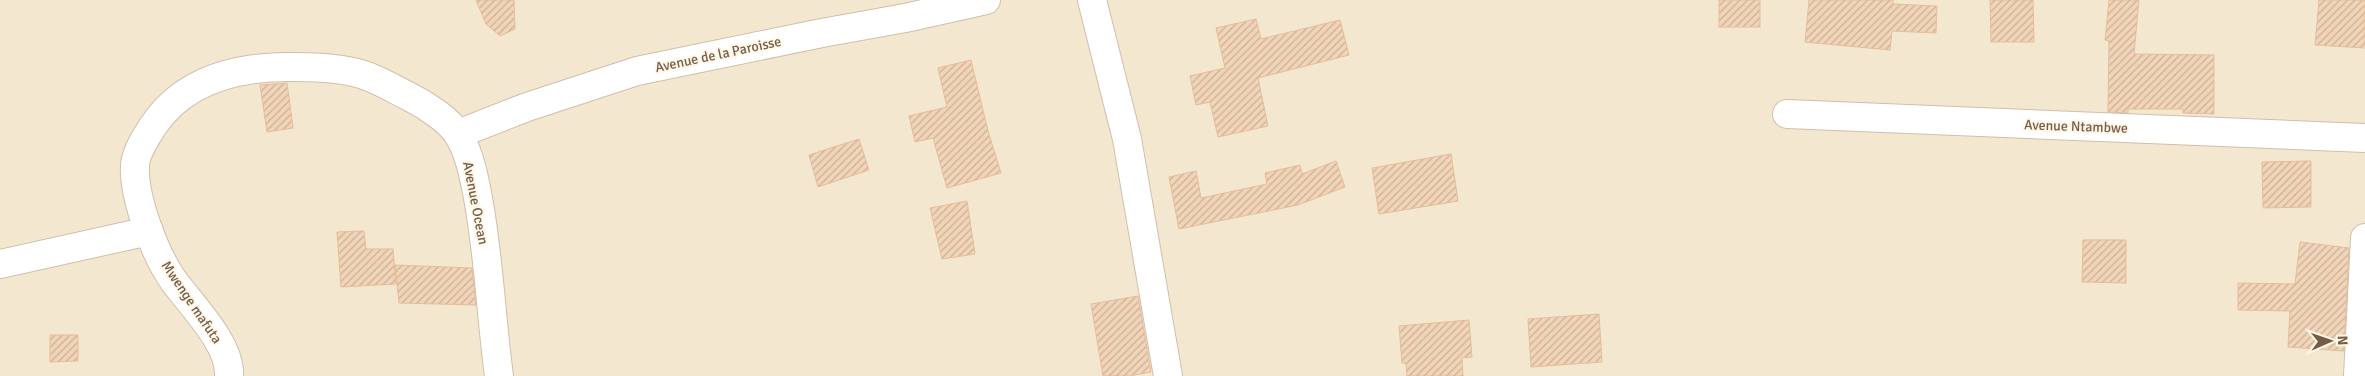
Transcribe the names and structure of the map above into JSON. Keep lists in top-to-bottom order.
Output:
{
  "streets": {
    "street": [
      "Avenue de la Paroisse",
      "Avenue Ntambwe",
      "Avenue Ocean",
      "Mwenge mafuta"
    ]
  },
  "crossings": [
    ["Avenue de la Paroisse", "Avenue Ocean"],
    ["Avenue Ocean", "Mwenge mafuta"]
  ],
  "north": "right"
}
